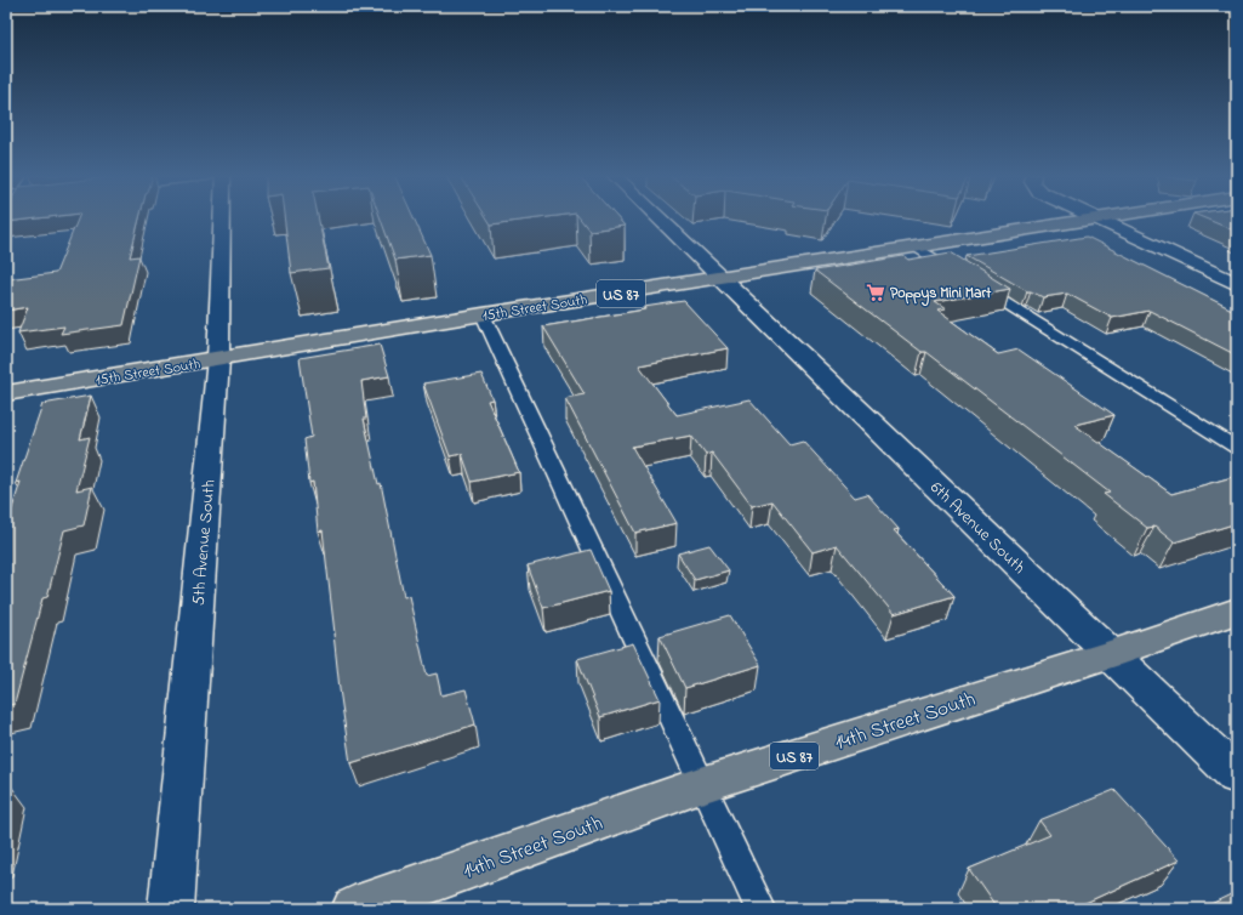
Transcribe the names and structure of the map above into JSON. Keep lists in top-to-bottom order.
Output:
{
  "streets": {
    "main road": ["US 87", "15th Street South", "14th Street South"],
    "street": ["6th Avenue South", "5th Avenue South"]
  },
  "crossings": [
    ["15th Street South", "6th Avenue South"],
    ["15th Street South", "5th Avenue South"],
    ["6th Avenue South", "14th Street South"]
  ],
  "places": {
    "supermarket": ["Poppys Mini Mart"]
  }
}
